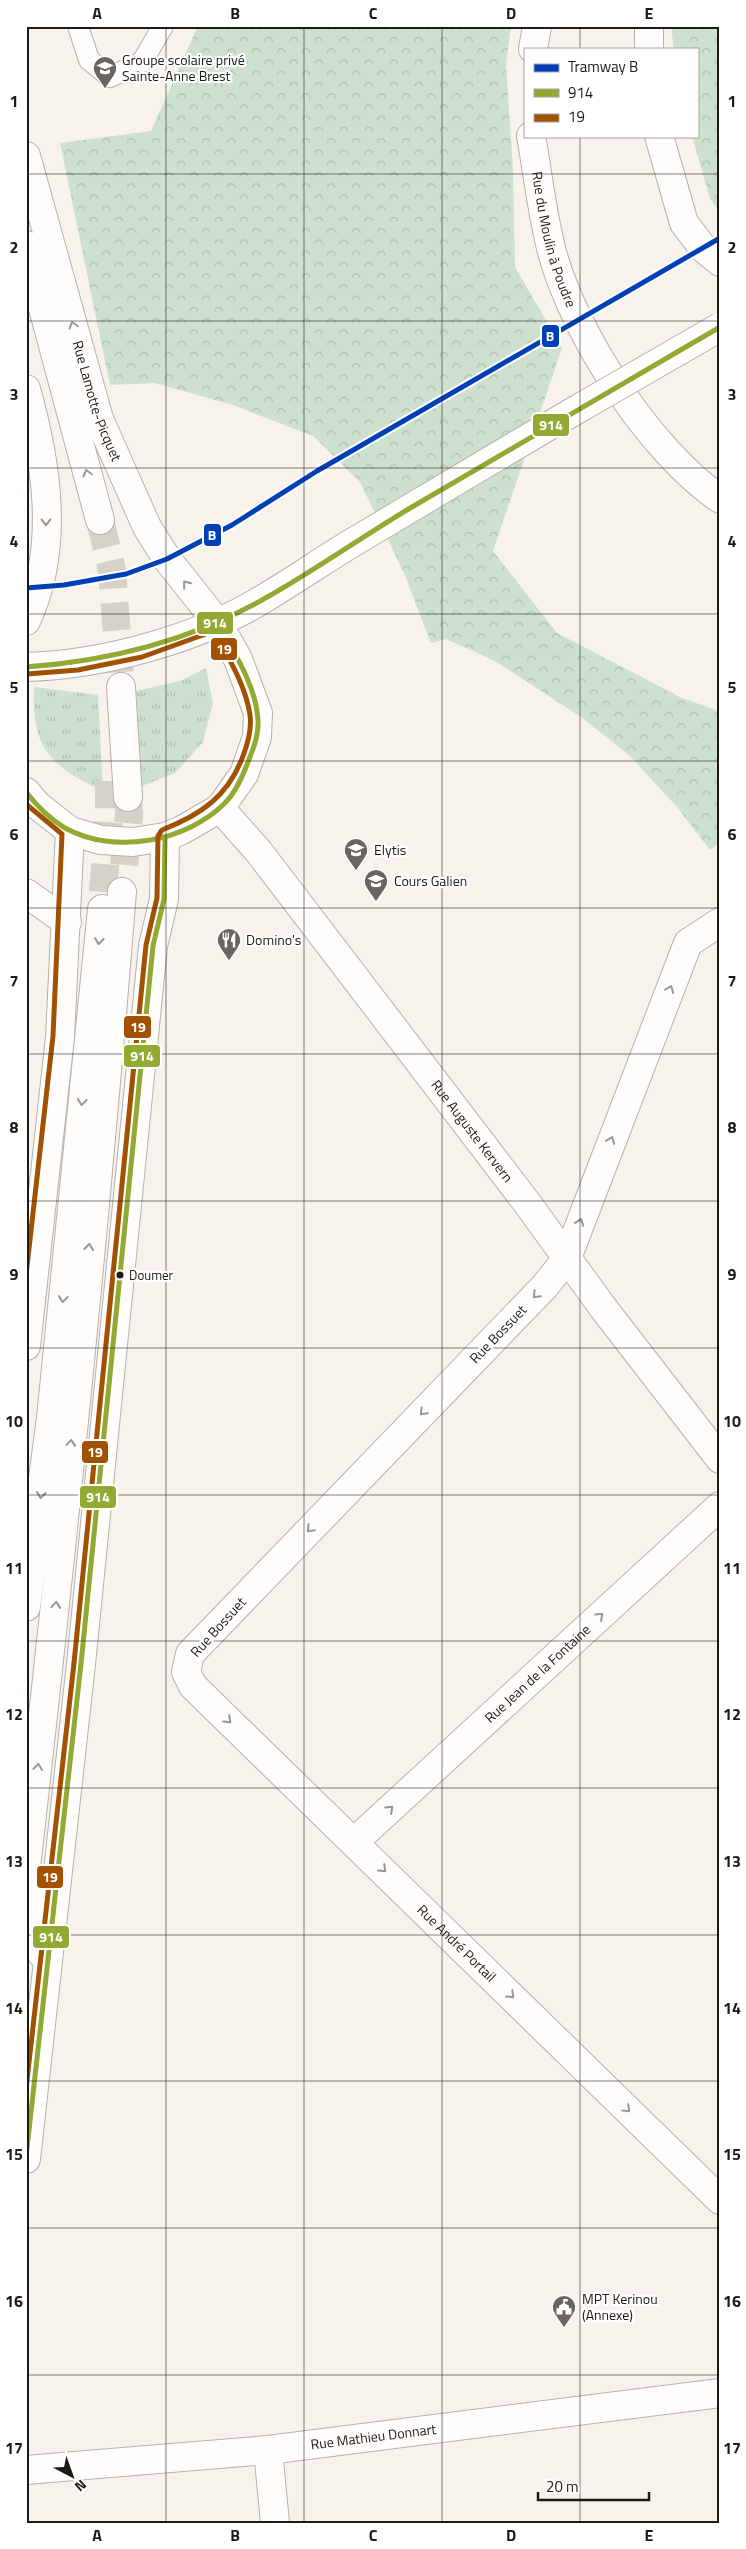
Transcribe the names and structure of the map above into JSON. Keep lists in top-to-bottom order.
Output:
{
  "streets": {
    "main road": [
      "Rue du Moulin à Poudre",
      "Rue Lamotte-Picquet",
      "Rue Auguste Kervern",
      "Rue Bossuet",
      "Rue Jean de la Fontaine",
      "Rue André Portail",
      "Rue Mathieu Donnart"
    ]
  },
  "crossings": [
    ["Rue Lamotte-Picquet", "Rue Auguste Kervern"],
    ["Rue Auguste Kervern", "Rue Bossuet"],
    ["Rue Bossuet", "Rue André Portail"],
    ["Rue Jean de la Fontaine", "Rue André Portail"]
  ],
  "one_way": ["Rue Jean de la Fontaine", "Rue André Portail"],
  "places": {
    "school or university": ["Groupe scolaire privé Sainte-Anne Brest", "Elytis", "Cours Galien"],
    "restaurant": ["Domino's"],
    "other": ["Doumer"],
    "public building": ["MPT Kerinou (Annexe)"]
  },
  "lines": ["tram line B", "transit line 914", "transit line 19"],
  "legend": ["Tramway B", "914", "19"],
  "scale_bar": "20 m",
  "north": "bottom right",
  "grid": {
    "columns": [
      "A",
      "B",
      "C",
      "D",
      "E"
    ],
    "rows": [
      "1",
      "2",
      "3",
      "4",
      "5",
      "6",
      "7",
      "8",
      "9",
      "10",
      "11",
      "12",
      "13",
      "14",
      "15",
      "16",
      "17"
    ]
  }
}
